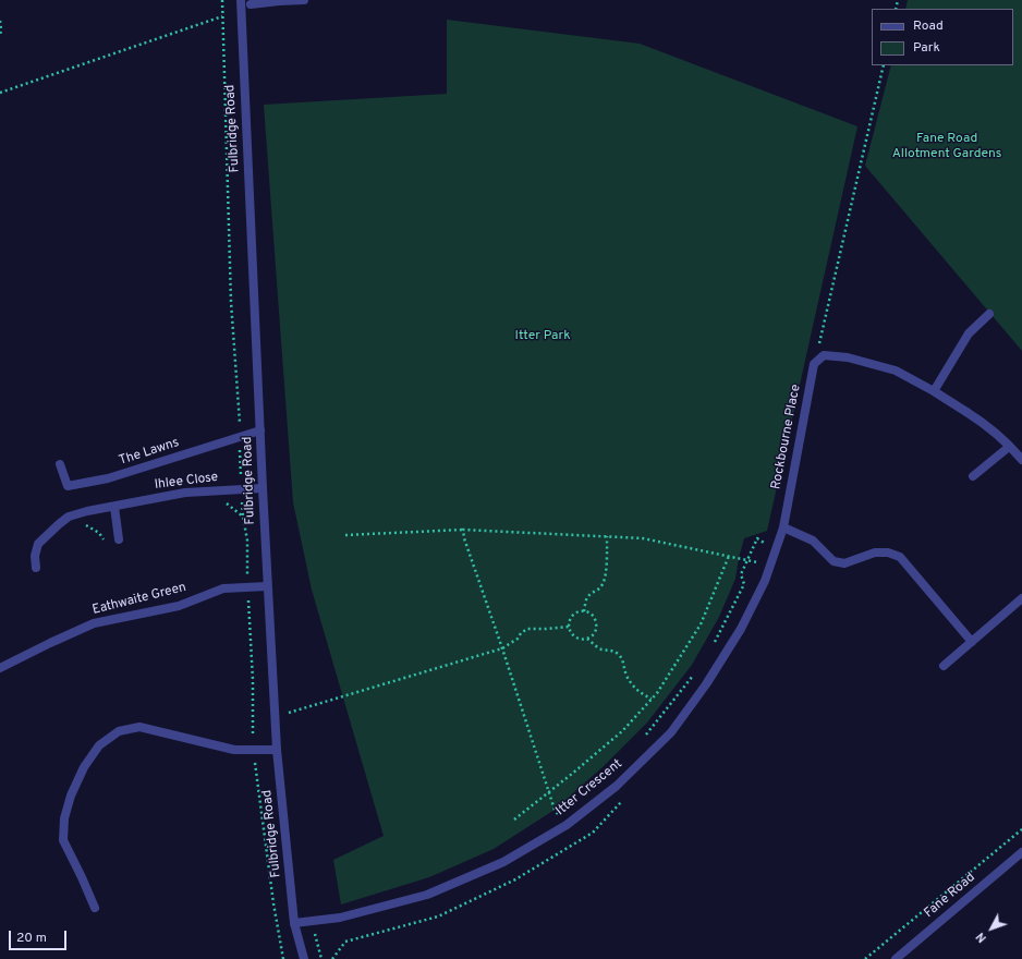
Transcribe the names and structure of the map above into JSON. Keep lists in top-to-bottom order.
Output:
{
  "streets": {
    "street": [
      "Fulbridge Road",
      "Rockbourne Place",
      "The Lawns",
      "Ihlee Close",
      "Eathwaite Green",
      "Itter Crescent",
      "Fane Road"
    ]
  },
  "crossings": [
    ["Fulbridge Road", "The Lawns"],
    ["Fulbridge Road", "Ihlee Close"],
    ["Fulbridge Road", "Eathwaite Green"],
    ["Fulbridge Road", "Itter Crescent"],
    ["Rockbourne Place", "Itter Crescent"]
  ],
  "parks": ["Fane Road Allotment Gardens", "Itter Park"],
  "legend": ["Road", "Park"],
  "scale_bar": "20 m",
  "north": "bottom left"
}
